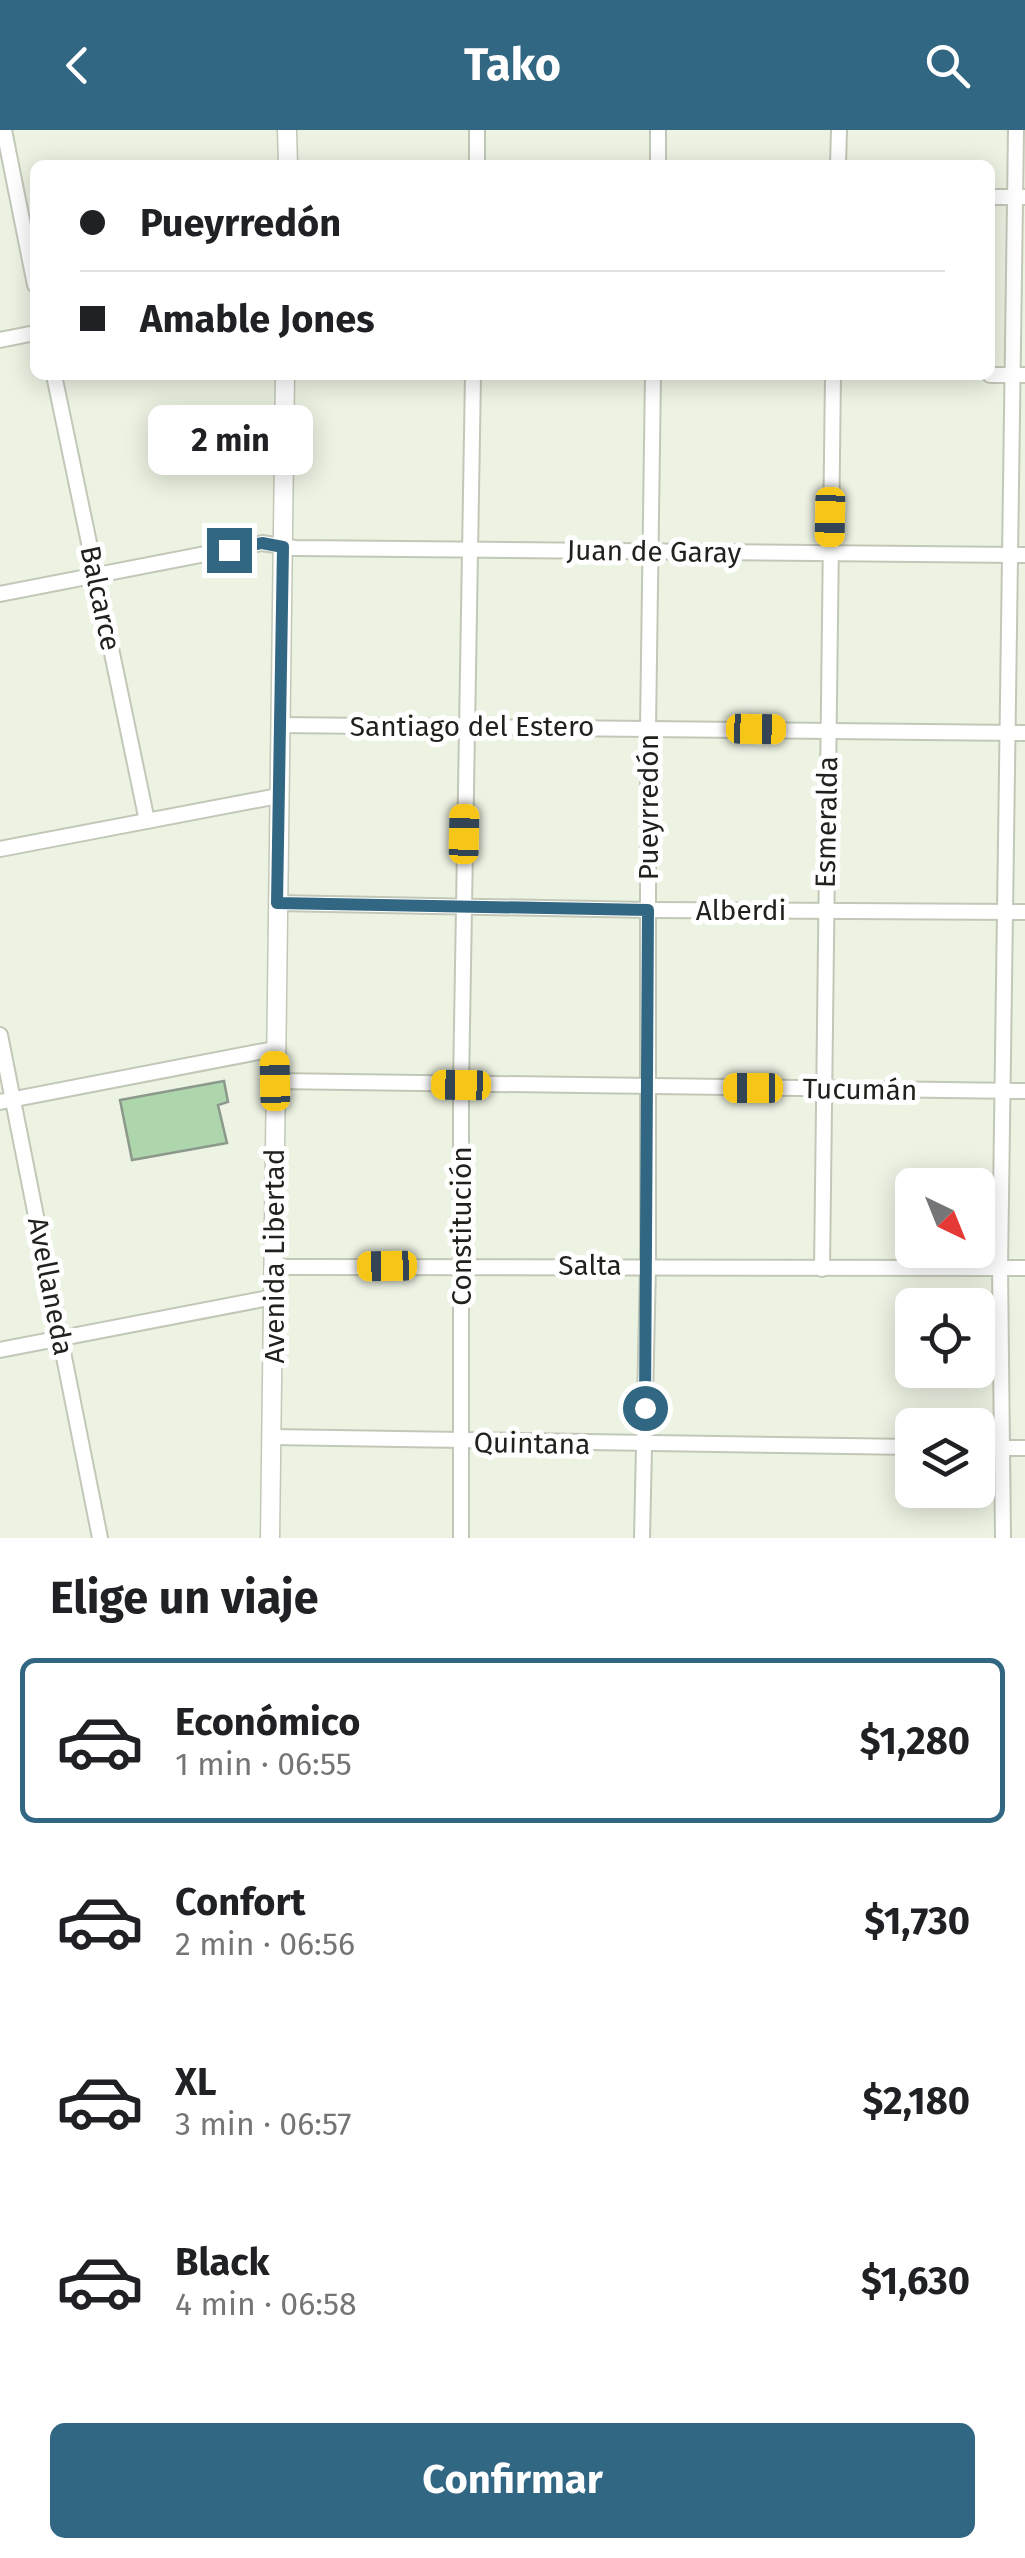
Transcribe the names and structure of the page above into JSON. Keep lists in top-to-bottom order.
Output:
{
  "streets": {
    "main road": ["Avenida Libertad"],
    "street": [
      "Juan de Garay",
      "Balcarce",
      "Santiago del Estero",
      "Pueyrredón",
      "Esmeralda",
      "Alberdi",
      "Tucumán",
      "Constitución",
      "Salta",
      "Avellaneda",
      "Quintana"
    ]
  },
  "crossings": [
    ["Juan de Garay", "Balcarce"],
    ["Juan de Garay", "Pueyrredón"],
    ["Juan de Garay", "Esmeralda"],
    ["Juan de Garay", "Constitución"],
    ["Juan de Garay", "Avenida Libertad"],
    ["Santiago del Estero", "Pueyrredón"],
    ["Santiago del Estero", "Esmeralda"],
    ["Santiago del Estero", "Constitución"],
    ["Santiago del Estero", "Avenida Libertad"],
    ["Pueyrredón", "Alberdi"],
    ["Pueyrredón", "Tucumán"],
    ["Pueyrredón", "Salta"],
    ["Pueyrredón", "Quintana"],
    ["Esmeralda", "Alberdi"],
    ["Esmeralda", "Tucumán"],
    ["Esmeralda", "Salta"],
    ["Alberdi", "Constitución"],
    ["Alberdi", "Avenida Libertad"],
    ["Tucumán", "Constitución"],
    ["Tucumán", "Avenida Libertad"],
    ["Constitución", "Salta"],
    ["Constitución", "Quintana"],
    ["Avenida Libertad", "Salta"],
    ["Avenida Libertad", "Quintana"]
  ],
  "north": "bottom right",
  "page": {
    "header": "Tako",
    "banner": ["Pueyrredón", "Amable Jones"],
    "bubble": "2 min",
    "heading": "Elige un viaje",
    "list": [
      {
        "name": "Económico",
        "note": "1 min · 06:55",
        "value": "$1,280"
      },
      {
        "name": "Confort",
        "note": "2 min · 06:56",
        "value": "$1,730"
      },
      {
        "name": "XL",
        "note": "3 min · 06:57",
        "value": "$2,180"
      },
      {
        "name": "Black",
        "note": "4 min · 06:58",
        "value": "$1,630"
      }
    ],
    "buttons": "Confirmar"
  }
}
